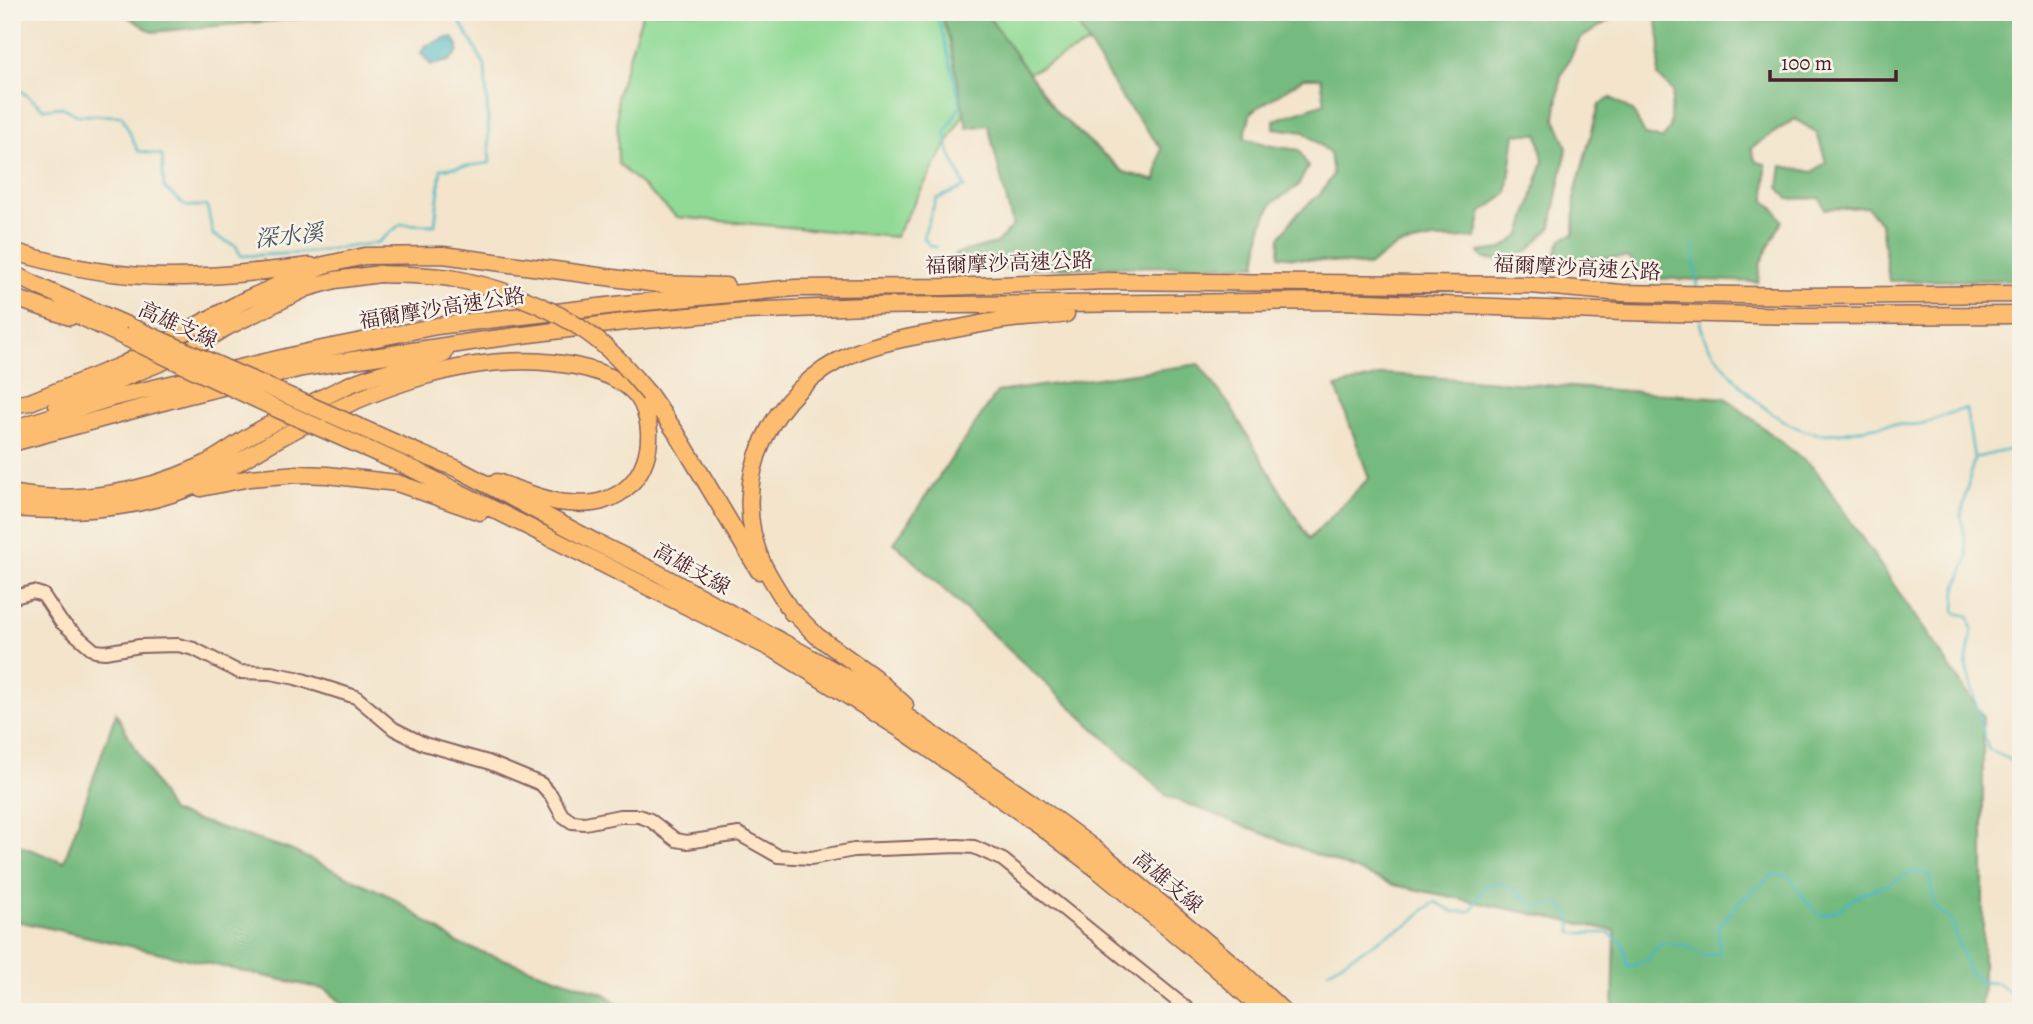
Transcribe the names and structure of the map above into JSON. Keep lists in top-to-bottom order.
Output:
{
  "streets": {
    "highway": ["福爾摩沙高速公路", "高雄支線"]
  },
  "water": ["深水溪"],
  "scale_bar": "100 m"
}
